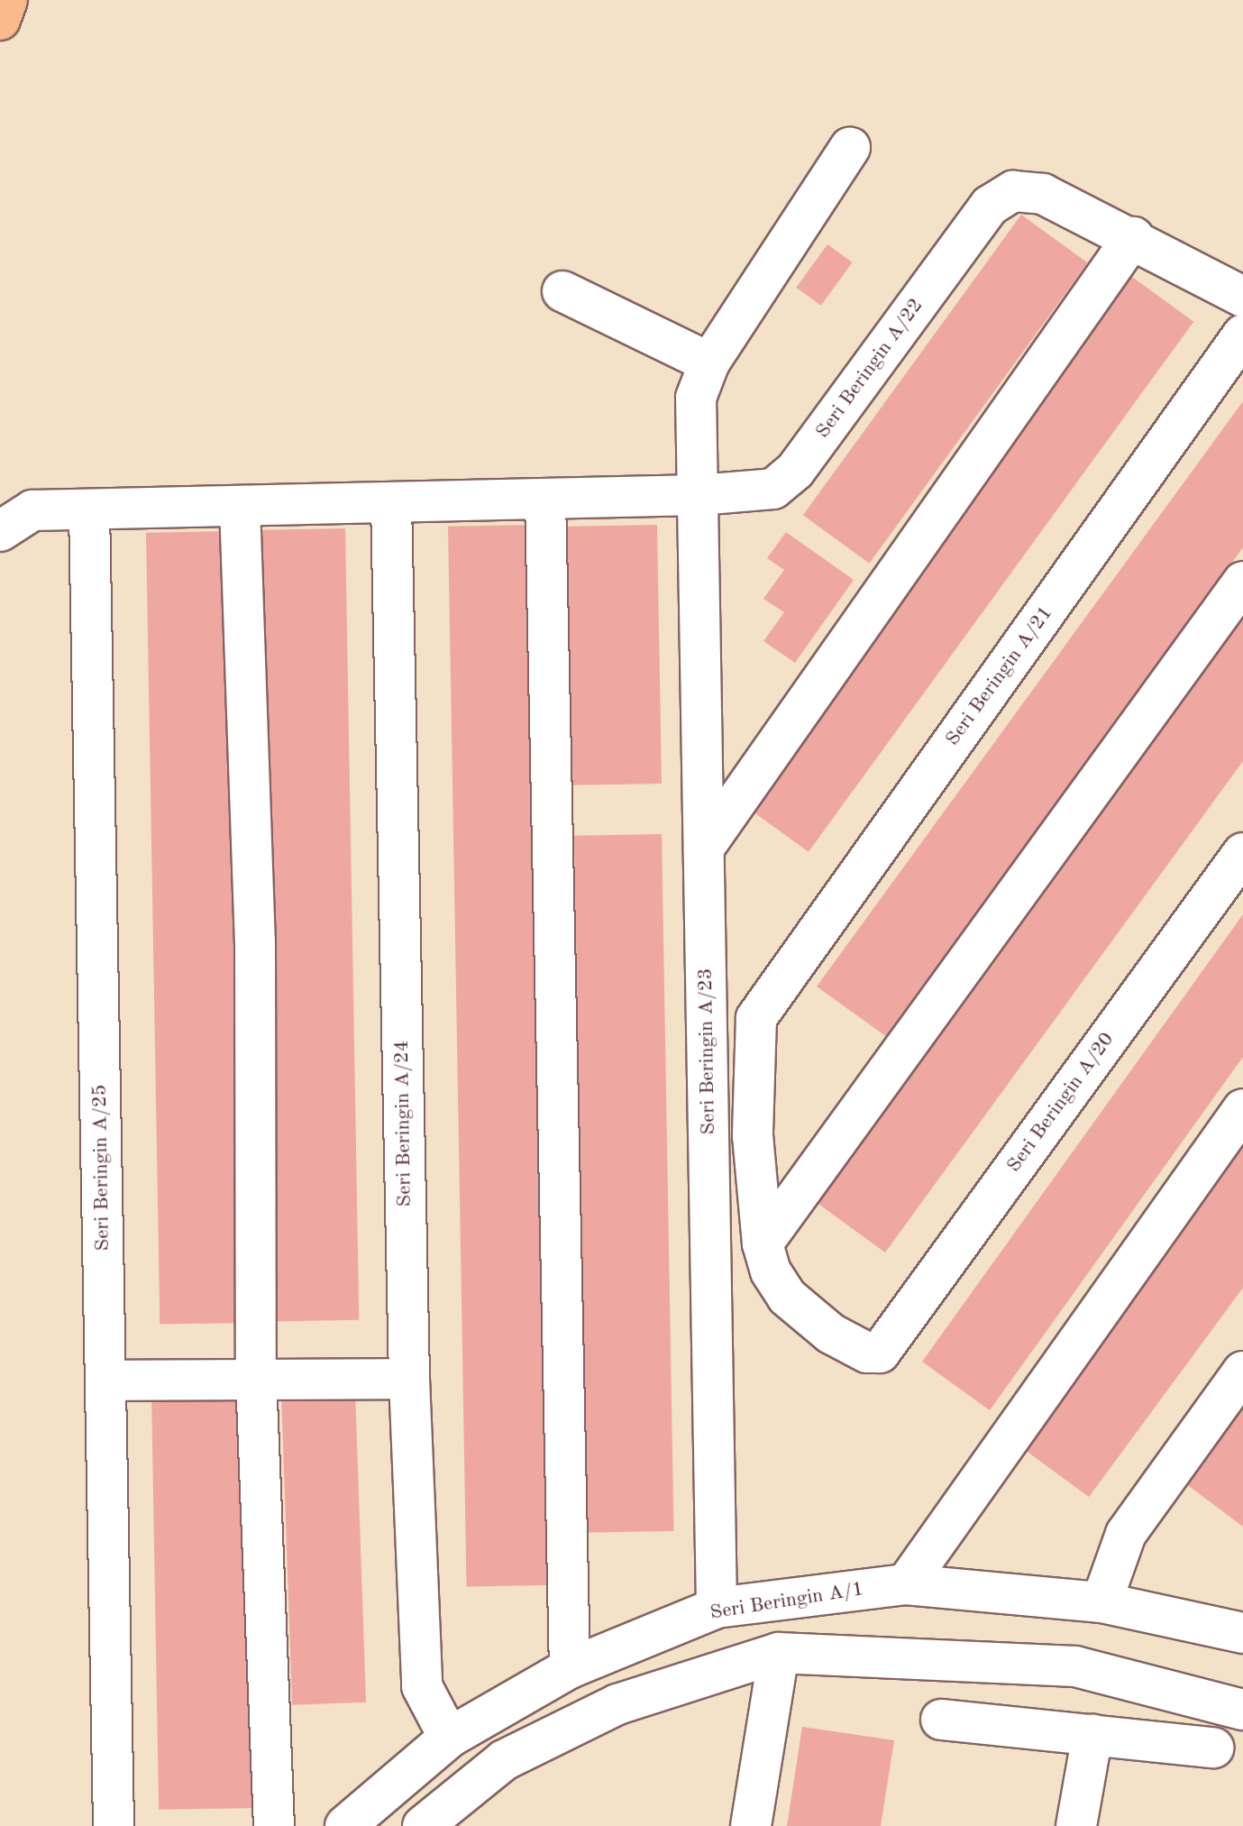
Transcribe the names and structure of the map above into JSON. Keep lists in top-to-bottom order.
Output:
{
  "streets": {
    "street": [
      "Seri Beringin A/22",
      "Seri Beringin A/21",
      "Seri Beringin A/23",
      "Seri Beringin A/20",
      "Seri Beringin A/24",
      "Seri Beringin A/25",
      "Seri Beringin A/1"
    ]
  },
  "crossings": [
    ["Seri Beringin A/22", "Seri Beringin A/23"],
    ["Seri Beringin A/22", "Seri Beringin A/24"],
    ["Seri Beringin A/22", "Seri Beringin A/25"],
    ["Seri Beringin A/21", "Seri Beringin A/20"],
    ["Seri Beringin A/23", "Seri Beringin A/1"],
    ["Seri Beringin A/24", "Seri Beringin A/1"]
  ]
}
